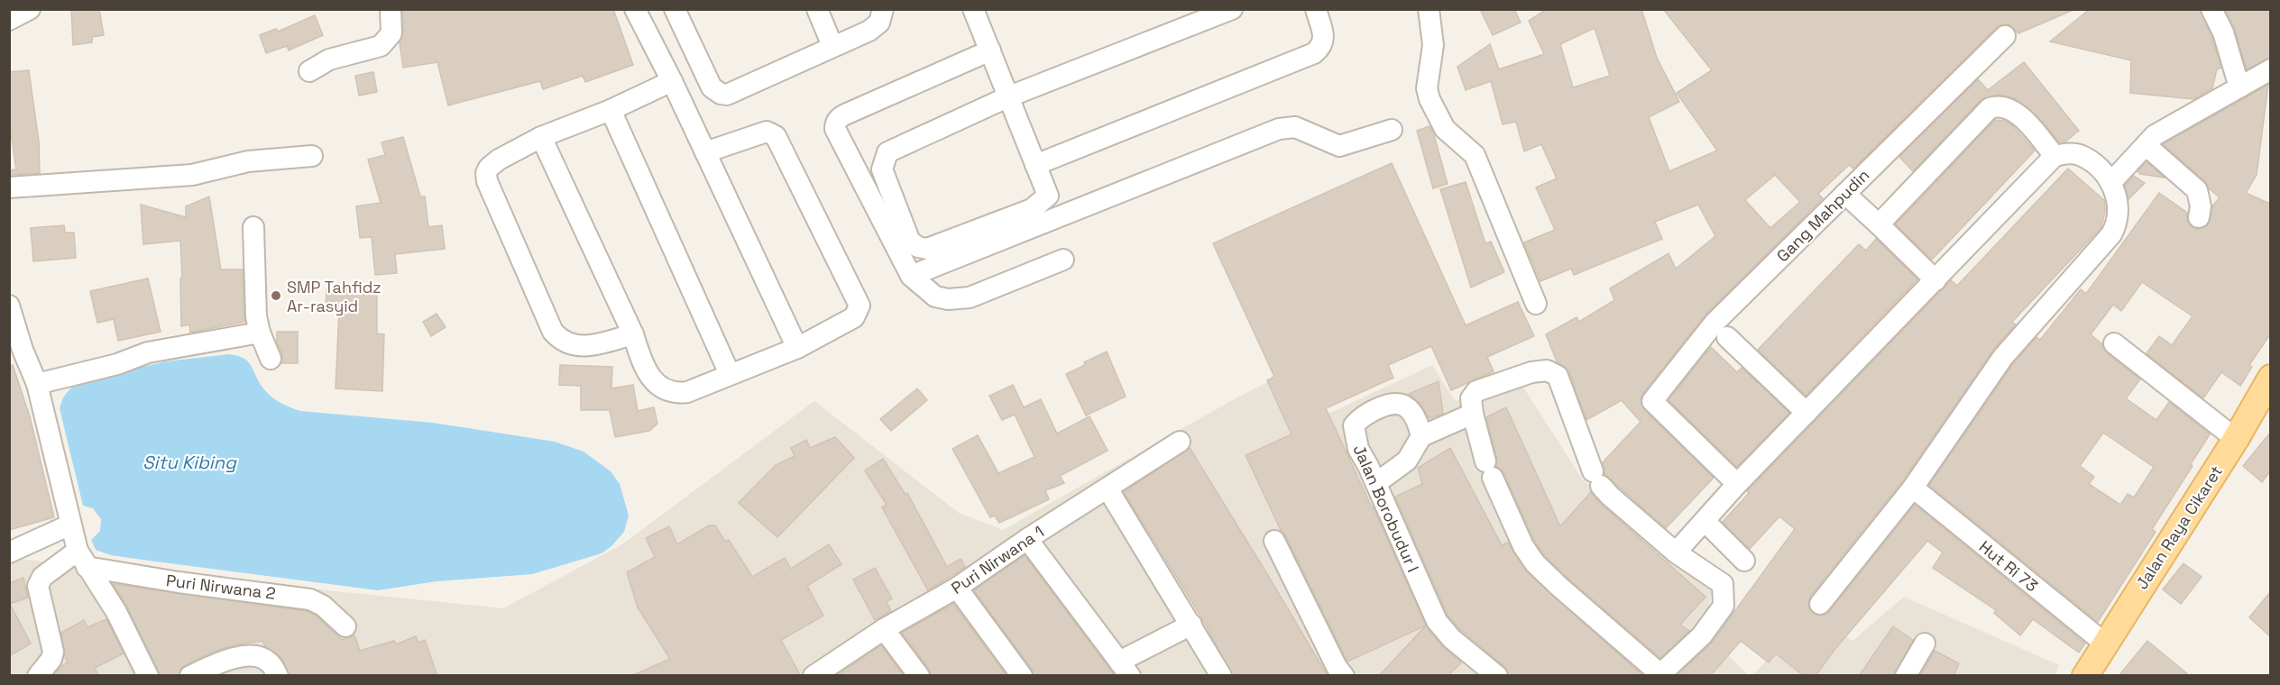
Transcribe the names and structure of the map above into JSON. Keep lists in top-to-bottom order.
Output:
{
  "streets": {
    "main road": ["Jalan Raya Cikaret"],
    "street": [
      "Gang Mahpudin",
      "Jalan Borobudur I",
      "Puri Nirwana 1",
      "Hut Ri 73",
      "Puri Nirwana 2"
    ]
  },
  "crossings": [
    ["Jalan Raya Cikaret", "Hut Ri 73"]
  ],
  "water": ["Situ Kibing"],
  "places": ["SMP Tahfidz Ar-rasyid"]
}
